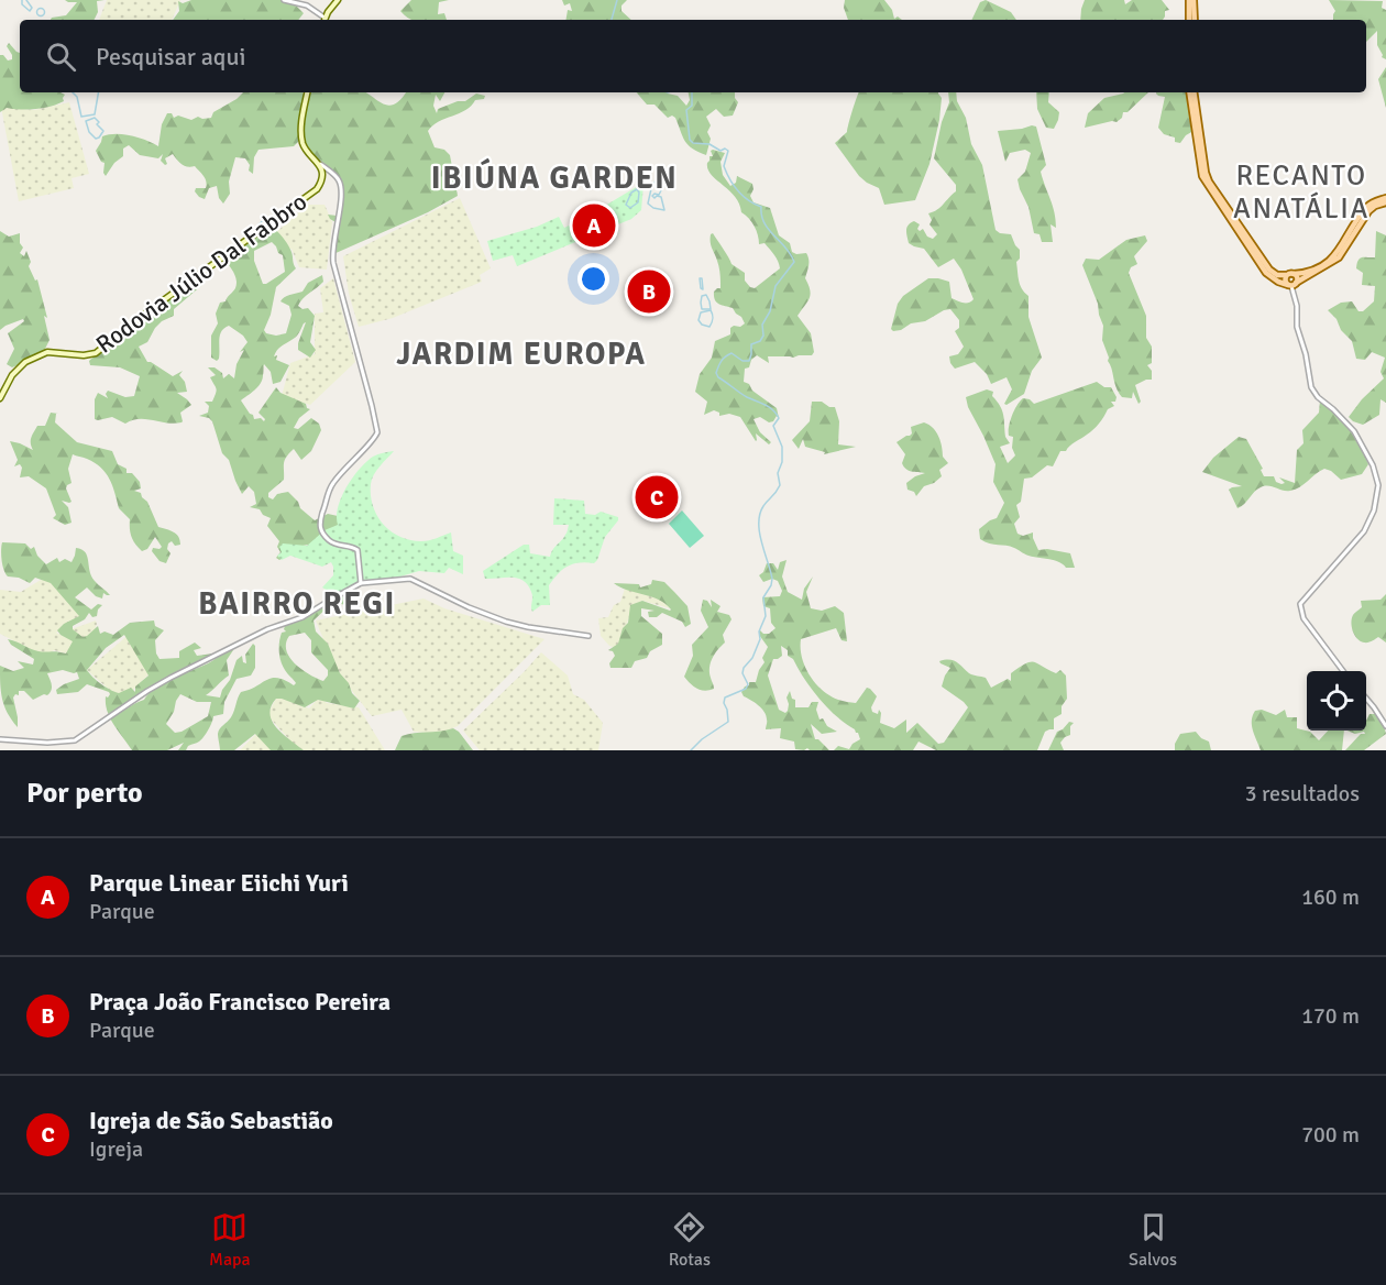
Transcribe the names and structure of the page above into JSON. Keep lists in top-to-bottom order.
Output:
{
  "streets": {
    "main road": ["Rodovia Júlio Dal Fabbro"]
  },
  "districts": [
    "RECANTO ANATÁLIA",
    "IBIÚNA GARDEN",
    "JARDIM EUROPA",
    "BAIRRO REGI"
  ],
  "page": {
    "search": "Pesquisar aqui",
    "pins": ["A", "B", "C"],
    "heading": ["Por perto", "3 resultados"],
    "list": [
      {
        "mark": "A",
        "name": "Parque Linear Eiichi Yuri",
        "note": "Parque",
        "value": "160 m"
      },
      {
        "mark": "B",
        "name": "Praça João Francisco Pereira",
        "note": "Parque",
        "value": "170 m"
      },
      {
        "mark": "C",
        "name": "Igreja de São Sebastião",
        "note": "Igreja",
        "value": "700 m"
      }
    ],
    "nav": ["Mapa", "Rotas", "Salvos"]
  }
}
